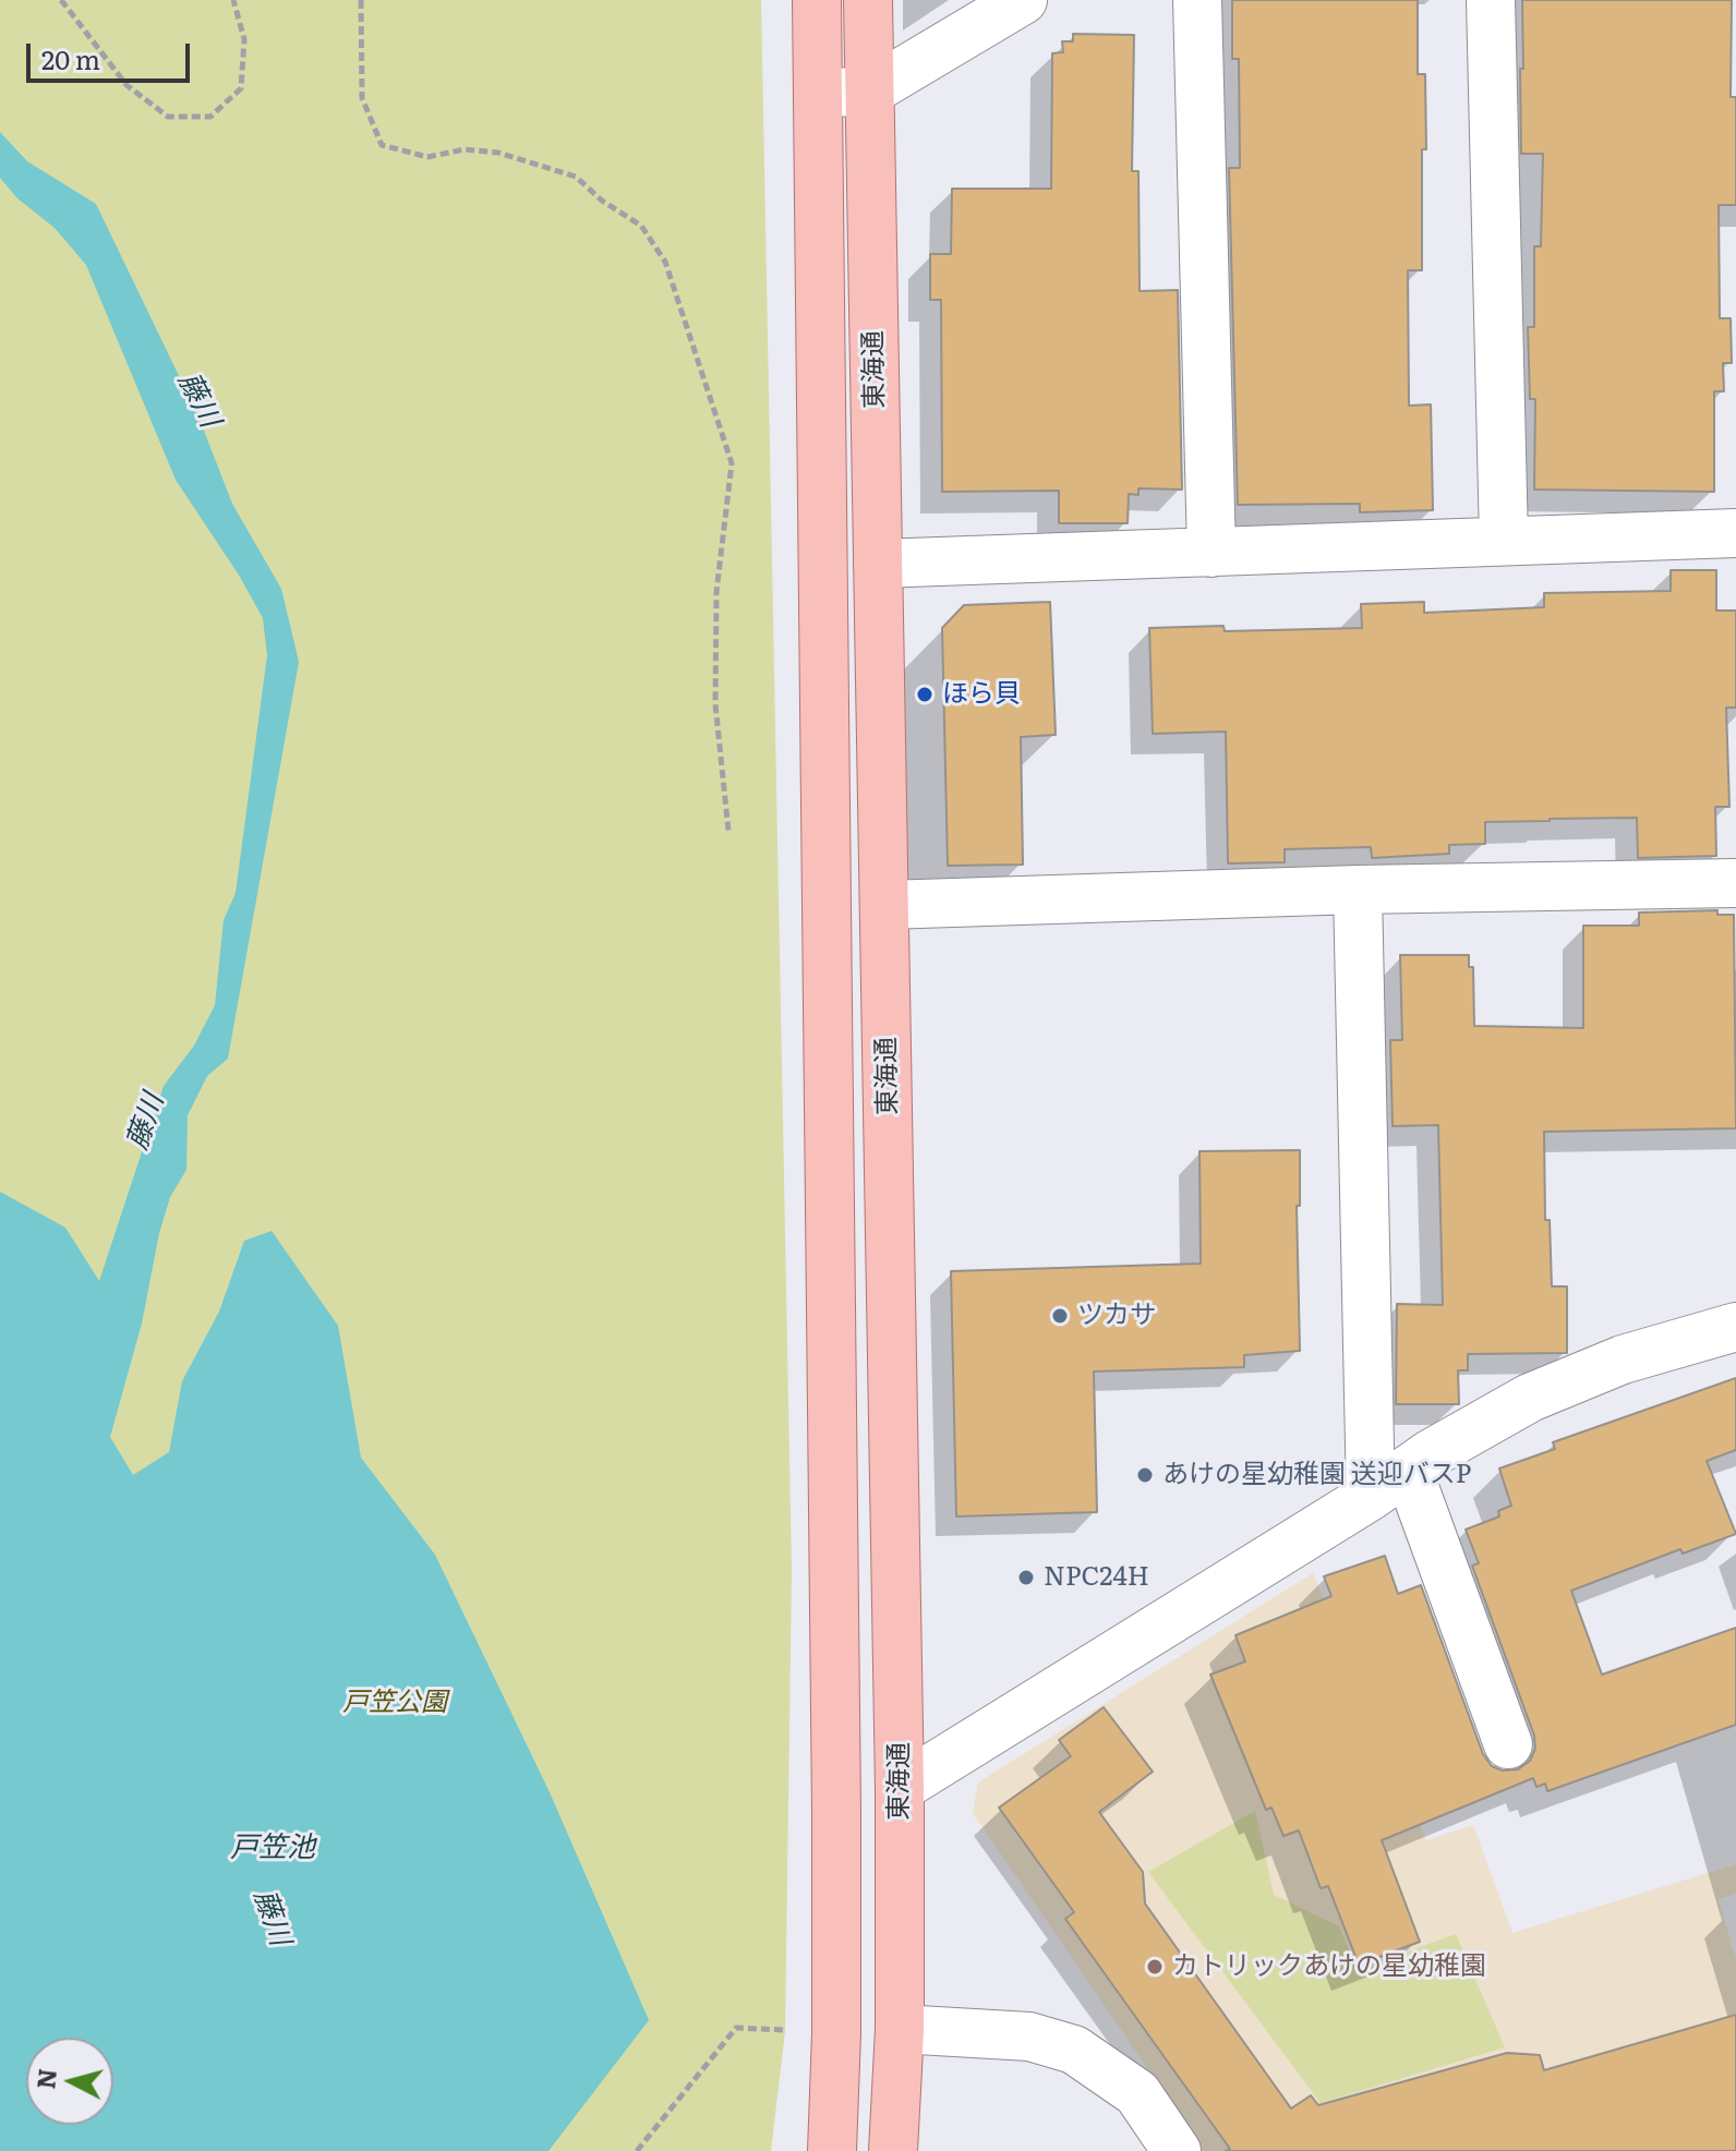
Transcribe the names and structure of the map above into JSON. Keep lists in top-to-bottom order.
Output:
{
  "streets": {
    "main road": ["東海通"]
  },
  "water": ["藤川", "戸笠池"],
  "parks": ["戸笠公園"],
  "places": [
    "ほら貝",
    "ツカサ",
    "あけの星幼稚園 送迎バスP",
    "NPC24H",
    "カトリックあけの星幼稚園"
  ],
  "scale_bar": "20 m",
  "north": "left"
}
